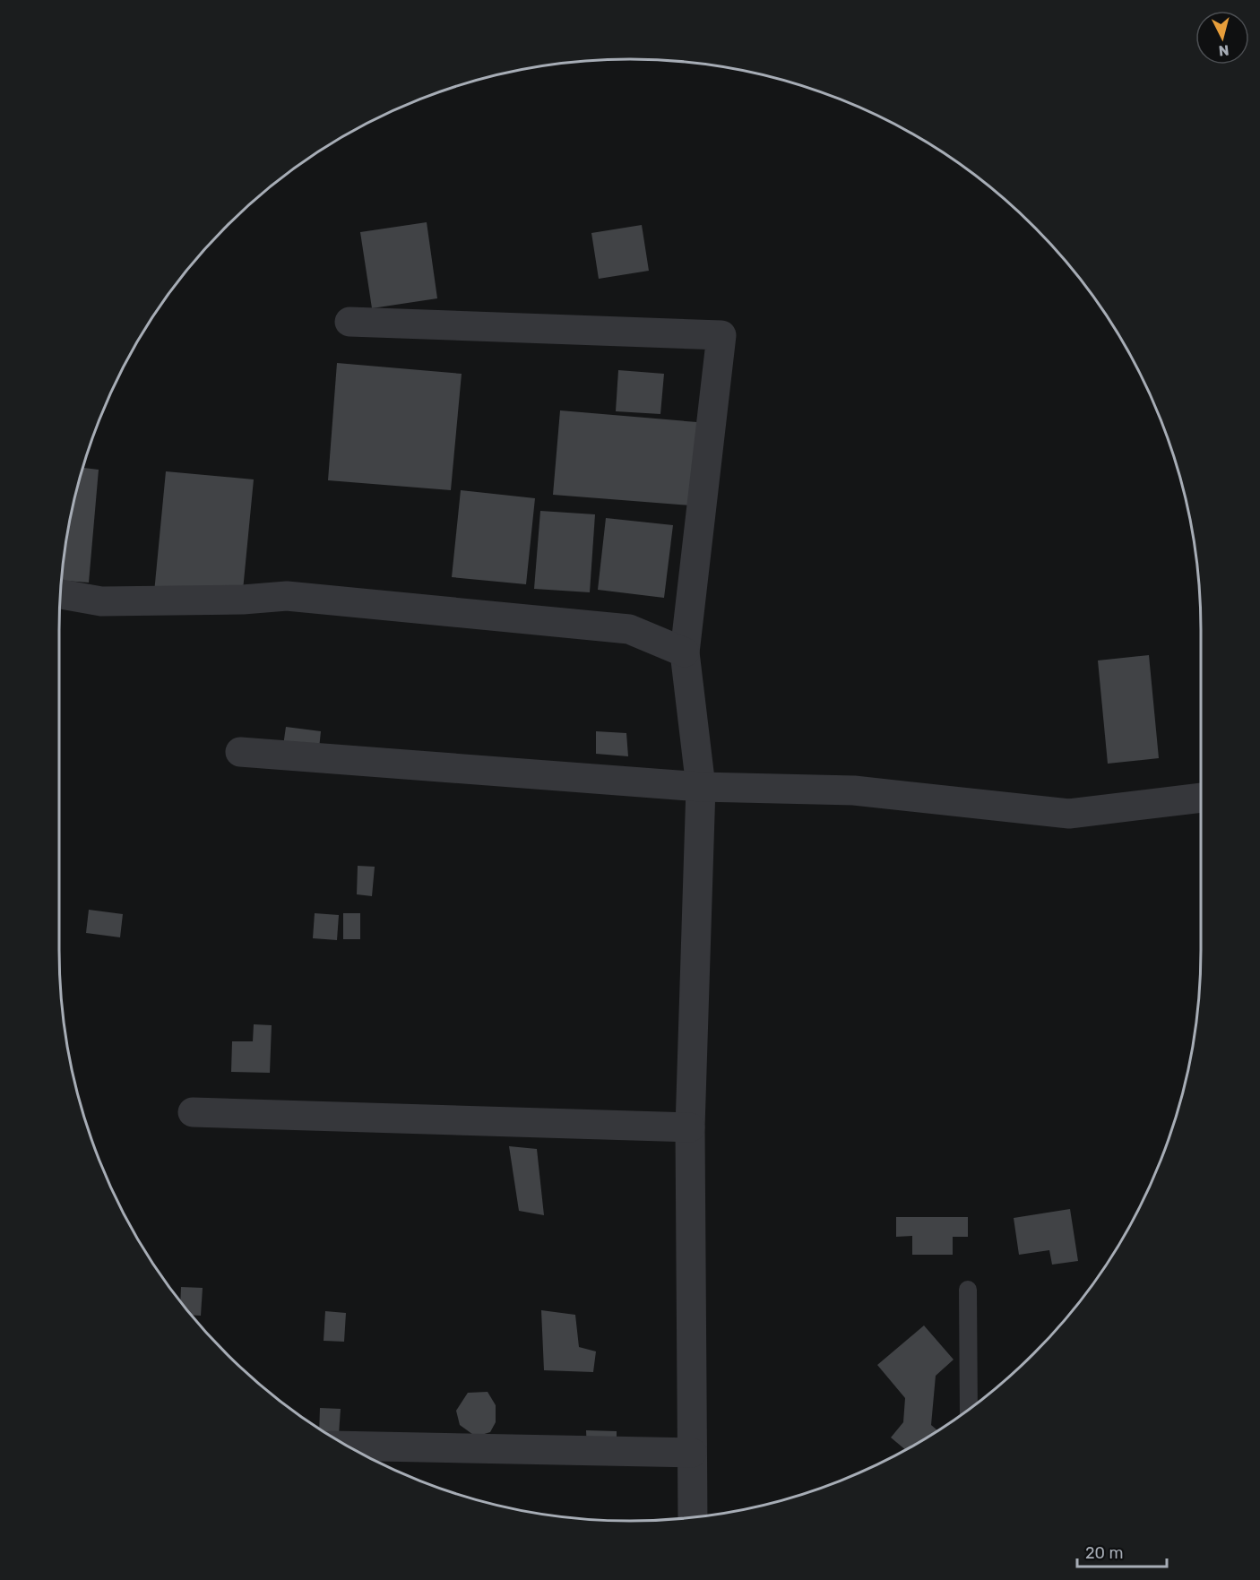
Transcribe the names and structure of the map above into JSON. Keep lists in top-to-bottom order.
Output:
{
  "scale_bar": "20 m",
  "north": "bottom"
}
